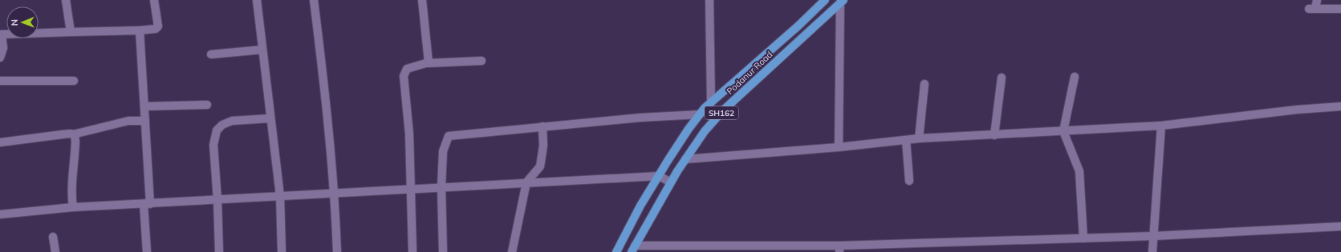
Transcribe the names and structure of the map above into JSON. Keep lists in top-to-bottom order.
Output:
{
  "streets": {
    "main road": ["Podanur Road", "SH162"]
  },
  "north": "left"
}
